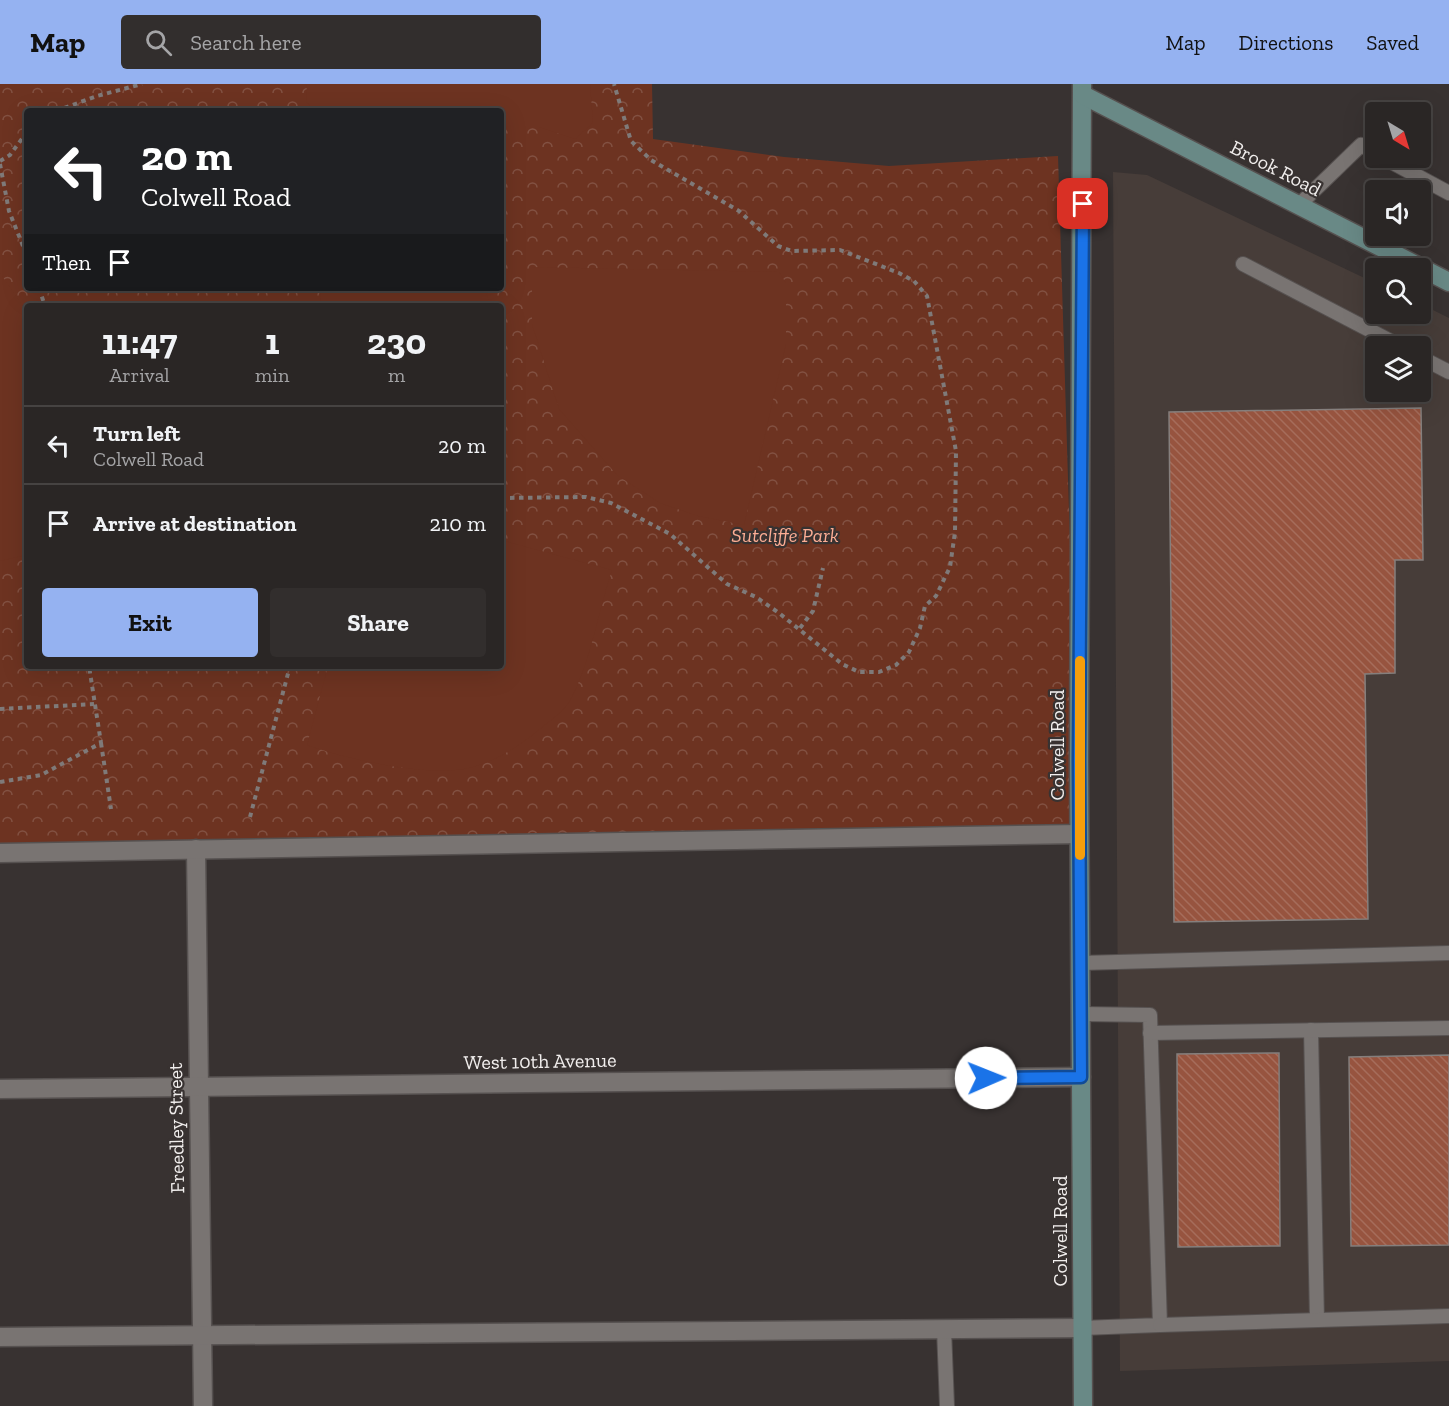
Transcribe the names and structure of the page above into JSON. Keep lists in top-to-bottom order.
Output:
{
  "streets": {
    "street": [
      "Brook Road",
      "Colwell Road",
      "West 10th Avenue",
      "Freedley Street"
    ]
  },
  "crossings": [
    ["Brook Road", "Colwell Road"],
    ["Colwell Road", "West 10th Avenue"],
    ["West 10th Avenue", "Freedley Street"]
  ],
  "parks": ["Sutcliffe Park"],
  "north": "bottom right",
  "page": {
    "header": "Map",
    "search": "Search here",
    "nav": ["Map", "Directions", "Saved"],
    "turn": ["20 m", "Colwell Road"],
    "then": "Then",
    "eta": [
      "11:47",
      "Arrival",
      "1",
      "min",
      "230",
      "m"
    ],
    "list": [
      {
        "name": "Turn left",
        "note": "Colwell Road",
        "value": "20 m"
      },
      {
        "name": "Arrive at destination",
        "value": "210 m"
      }
    ],
    "buttons": ["Exit", "Share"]
  }
}
